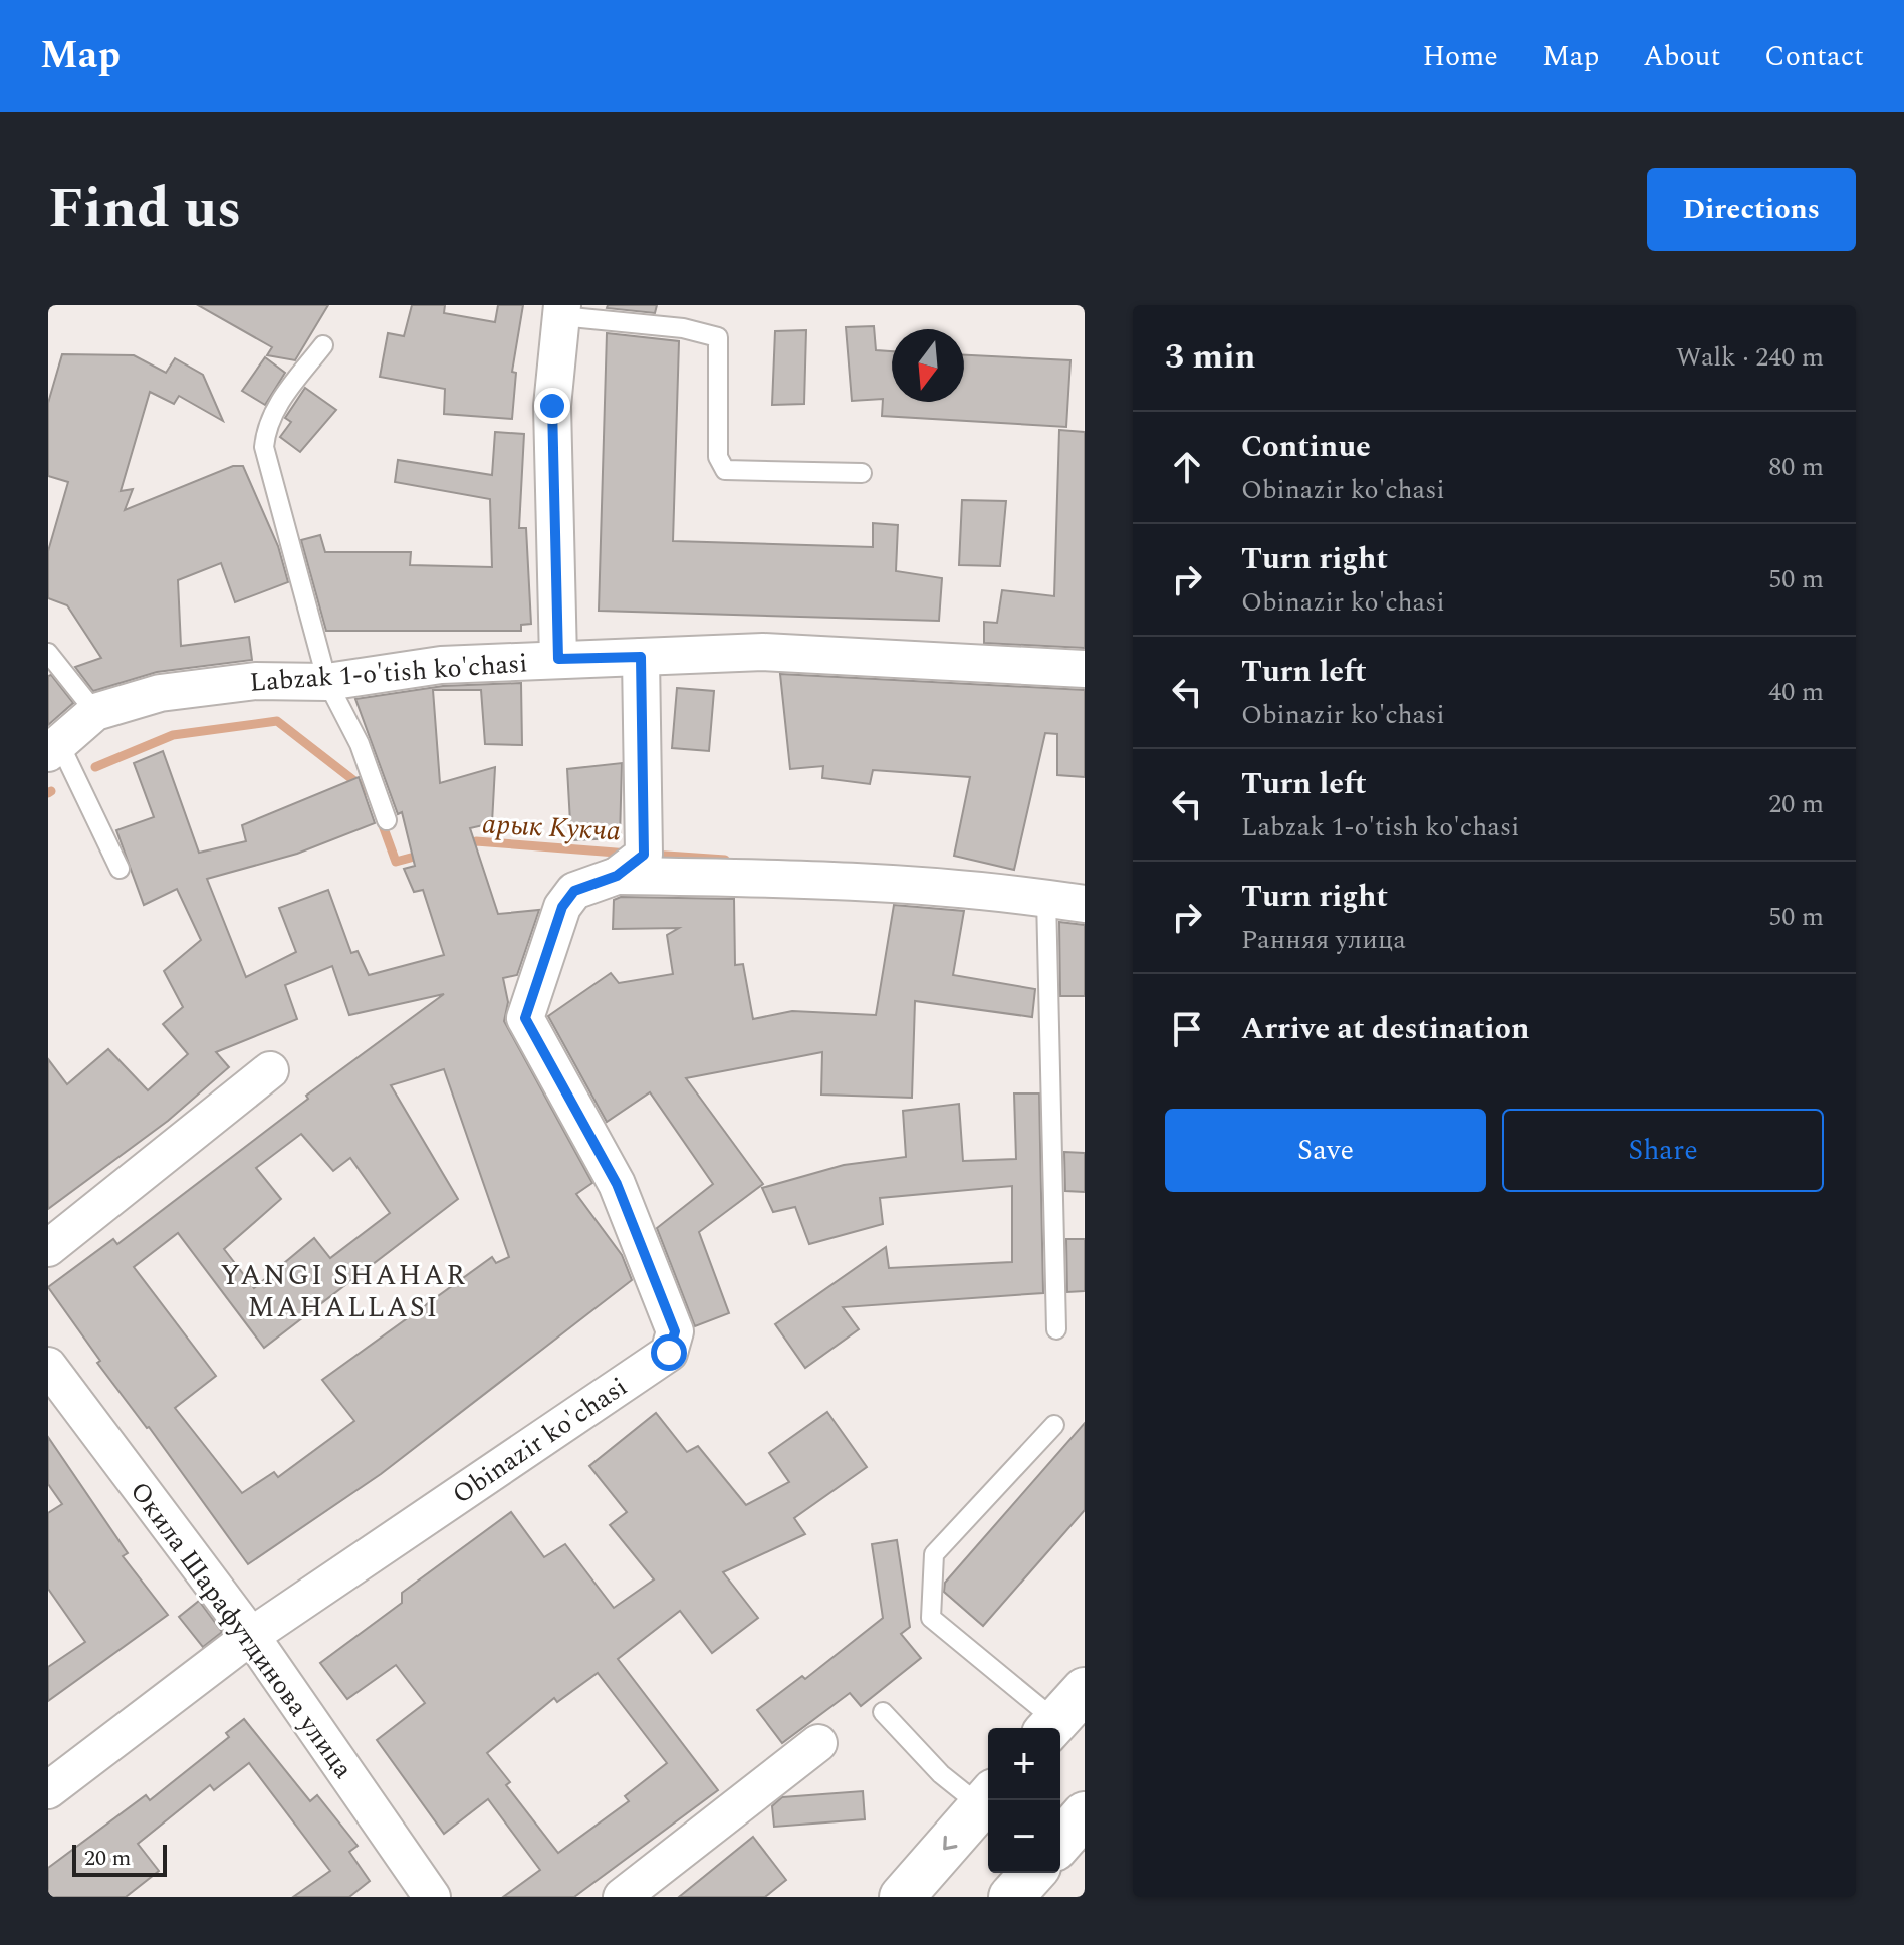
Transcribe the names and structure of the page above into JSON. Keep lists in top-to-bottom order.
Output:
{
  "streets": {
    "street": ["Labzak 1-o'tish ko'chasi", "Obinazir ko'chasi", "Окила Шарафутдинова улица"]
  },
  "crossings": [
    ["Labzak 1-o'tish ko'chasi", "Obinazir ko'chasi"],
    ["Obinazir ko'chasi", "Окила Шарафутдинова улица"]
  ],
  "districts": ["YANGI SHAHAR MAHALLASI"],
  "water": ["арык Кукча"],
  "scale_bar": "20 m",
  "north": "bottom",
  "page": {
    "header": "Map",
    "nav": [
      "Home",
      "Map",
      "About",
      "Contact"
    ],
    "title": "Find us",
    "buttons": [
      "Directions",
      ["Save", "Share"]
    ],
    "heading": ["3 min", "Walk · 240 m"],
    "list": [
      ["Continue", "Obinazir ko'chasi", "80 m"],
      ["Turn right", "Obinazir ko'chasi", "50 m"],
      ["Turn left", "Obinazir ko'chasi", "40 m"],
      ["Turn left", "Labzak 1-o'tish ko'chasi", "20 m"],
      ["Turn right", "Ранняя улица", "50 m"],
      "Arrive at destination"
    ],
    "map_buttons": ["+", "−"],
    "scale": "20 m"
  }
}
